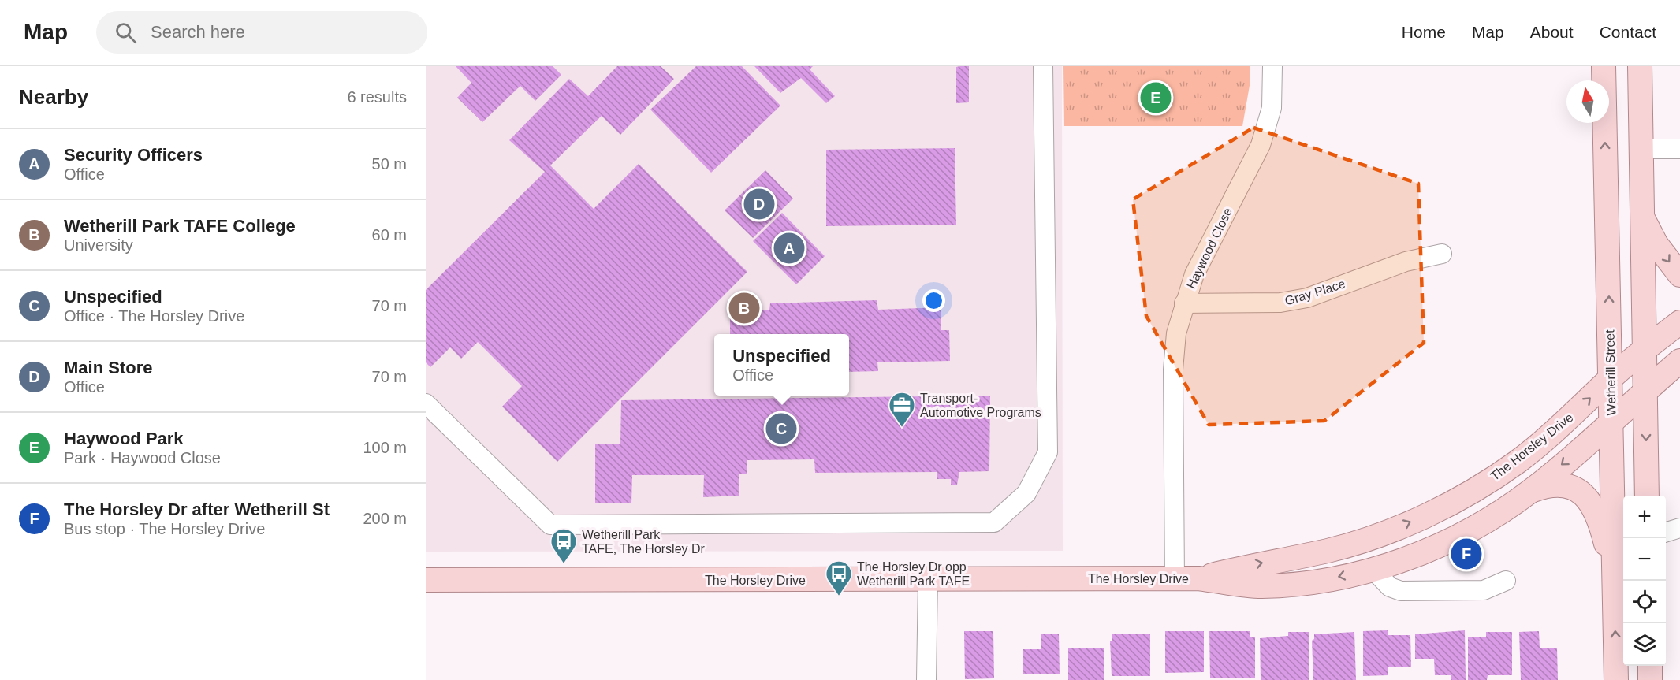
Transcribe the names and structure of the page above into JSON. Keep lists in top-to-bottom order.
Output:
{
  "streets": {
    "main road": ["Wetherill Street", "The Horsley Drive"],
    "street": ["Haywood Close", "Gray Place"]
  },
  "crossings": [
    ["Haywood Close", "Gray Place"],
    ["Haywood Close", "The Horsley Drive"],
    ["Wetherill Street", "The Horsley Drive"]
  ],
  "places": {
    "office": ["Transport- Automotive Programs"],
    "bus stop": ["Wetherill Park TAFE, The Horsley Dr", "The Horsley Dr opp Wetherill Park TAFE"]
  },
  "north": "top",
  "page": {
    "header": "Map",
    "search": "Search here",
    "nav": [
      "Home",
      "Map",
      "About",
      "Contact"
    ],
    "heading": ["Nearby", "6 results"],
    "pins": [
      "E",
      "D",
      "A",
      "B",
      "C",
      "F"
    ],
    "list": [
      {
        "mark": "A",
        "name": "Security Officers",
        "note": "Office",
        "value": "50 m"
      },
      {
        "mark": "B",
        "name": "Wetherill Park TAFE College",
        "note": "University",
        "value": "60 m"
      },
      {
        "mark": "C",
        "name": "Unspecified",
        "note": "Office · The Horsley Drive",
        "value": "70 m"
      },
      {
        "mark": "D",
        "name": "Main Store",
        "note": "Office",
        "value": "70 m"
      },
      {
        "mark": "E",
        "name": "Haywood Park",
        "note": "Park · Haywood Close",
        "value": "100 m"
      },
      {
        "mark": "F",
        "name": "The Horsley Dr after Wetherill St",
        "note": "Bus stop · The Horsley Drive",
        "value": "200 m"
      }
    ],
    "popup": ["Unspecified", "Office"],
    "map_buttons": ["+", "−"]
  }
}
